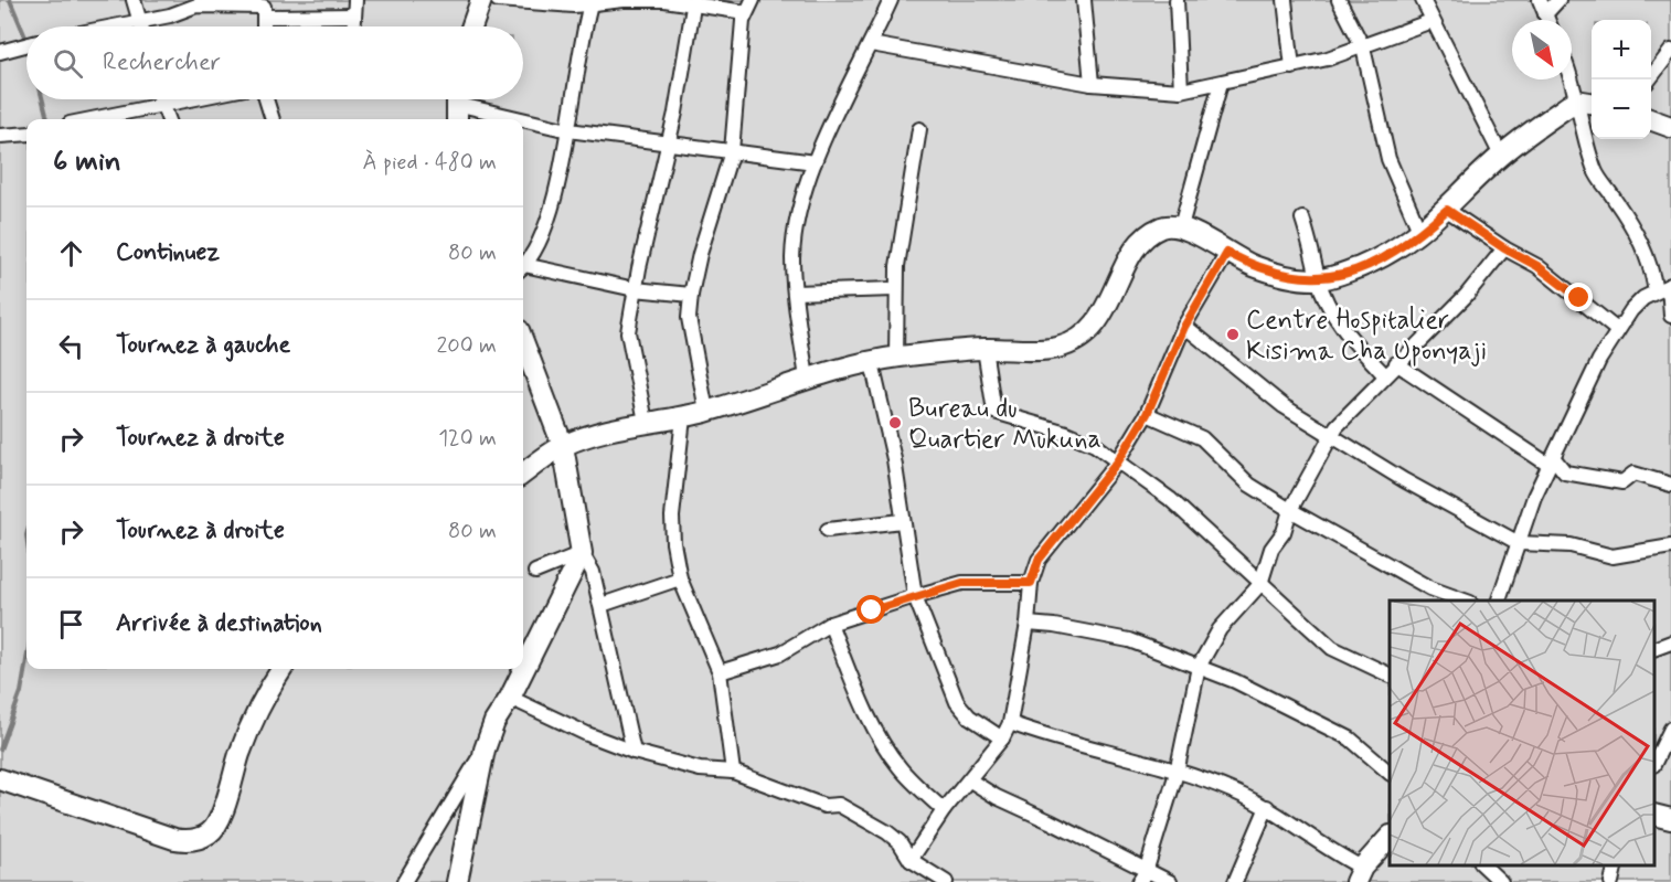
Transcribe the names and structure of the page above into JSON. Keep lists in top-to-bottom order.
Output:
{
  "places": ["Centre Hospitalier Kisima Cha Uponyaji", "Bureau du Quartier Mukuna"],
  "north": "bottom right",
  "page": {
    "map_buttons": ["+", "−"],
    "search": "Rechercher",
    "heading": ["6 min", "À pied · 480 m"],
    "list": [
      ["Continuez", "80 m"],
      ["Tournez à gauche", "200 m"],
      ["Tournez à droite", "120 m"],
      ["Tournez à droite", "80 m"],
      "Arrivée à destination"
    ]
  }
}
